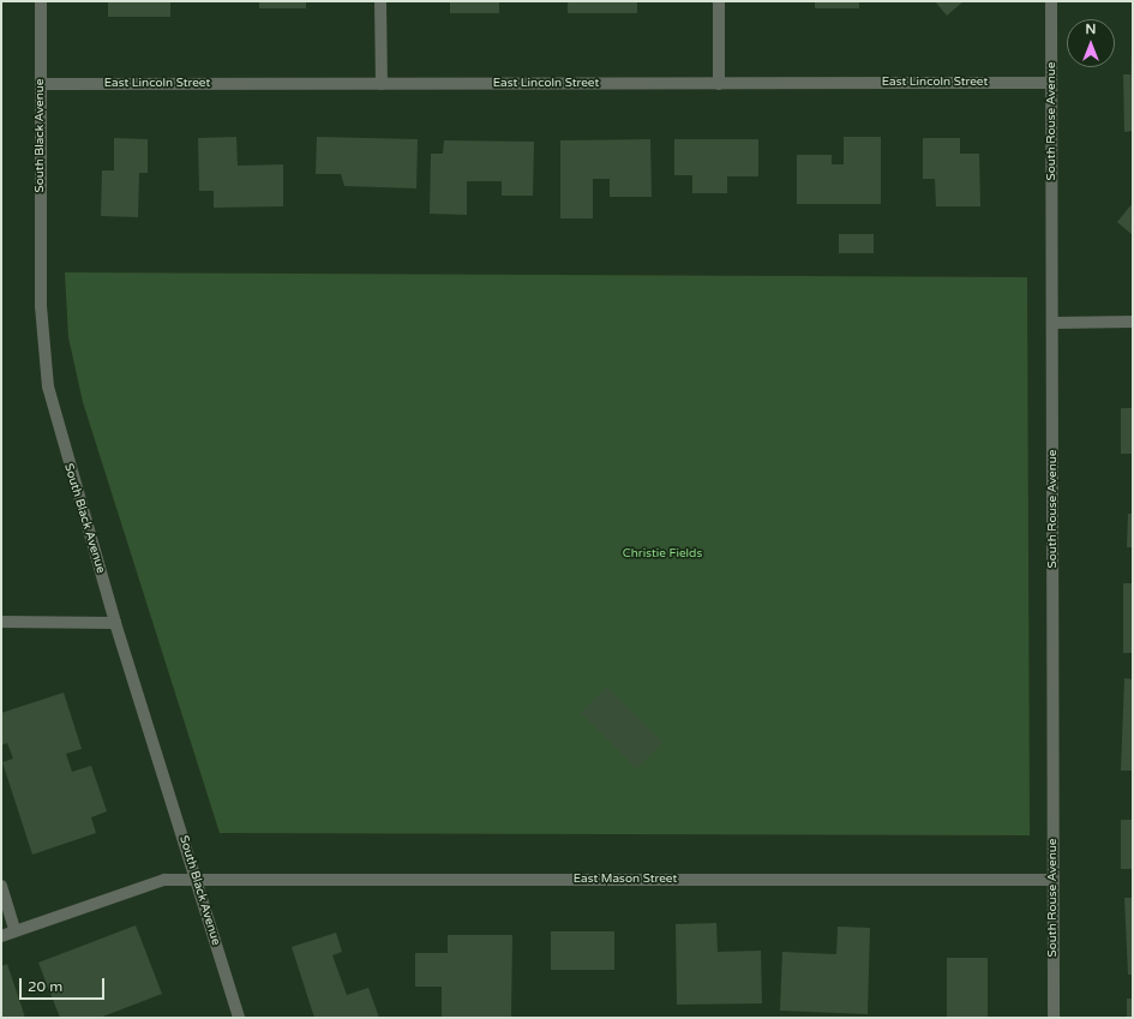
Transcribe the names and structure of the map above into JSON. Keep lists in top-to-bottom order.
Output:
{
  "streets": {
    "street": [
      "East Lincoln Street",
      "South Rouse Avenue",
      "South Black Avenue",
      "East Mason Street"
    ]
  },
  "crossings": [
    ["East Lincoln Street", "South Rouse Avenue"],
    ["East Lincoln Street", "South Black Avenue"],
    ["South Rouse Avenue", "East Mason Street"],
    ["South Black Avenue", "East Mason Street"]
  ],
  "parks": ["Christie Fields"],
  "scale_bar": "20 m",
  "north": "top"
}
